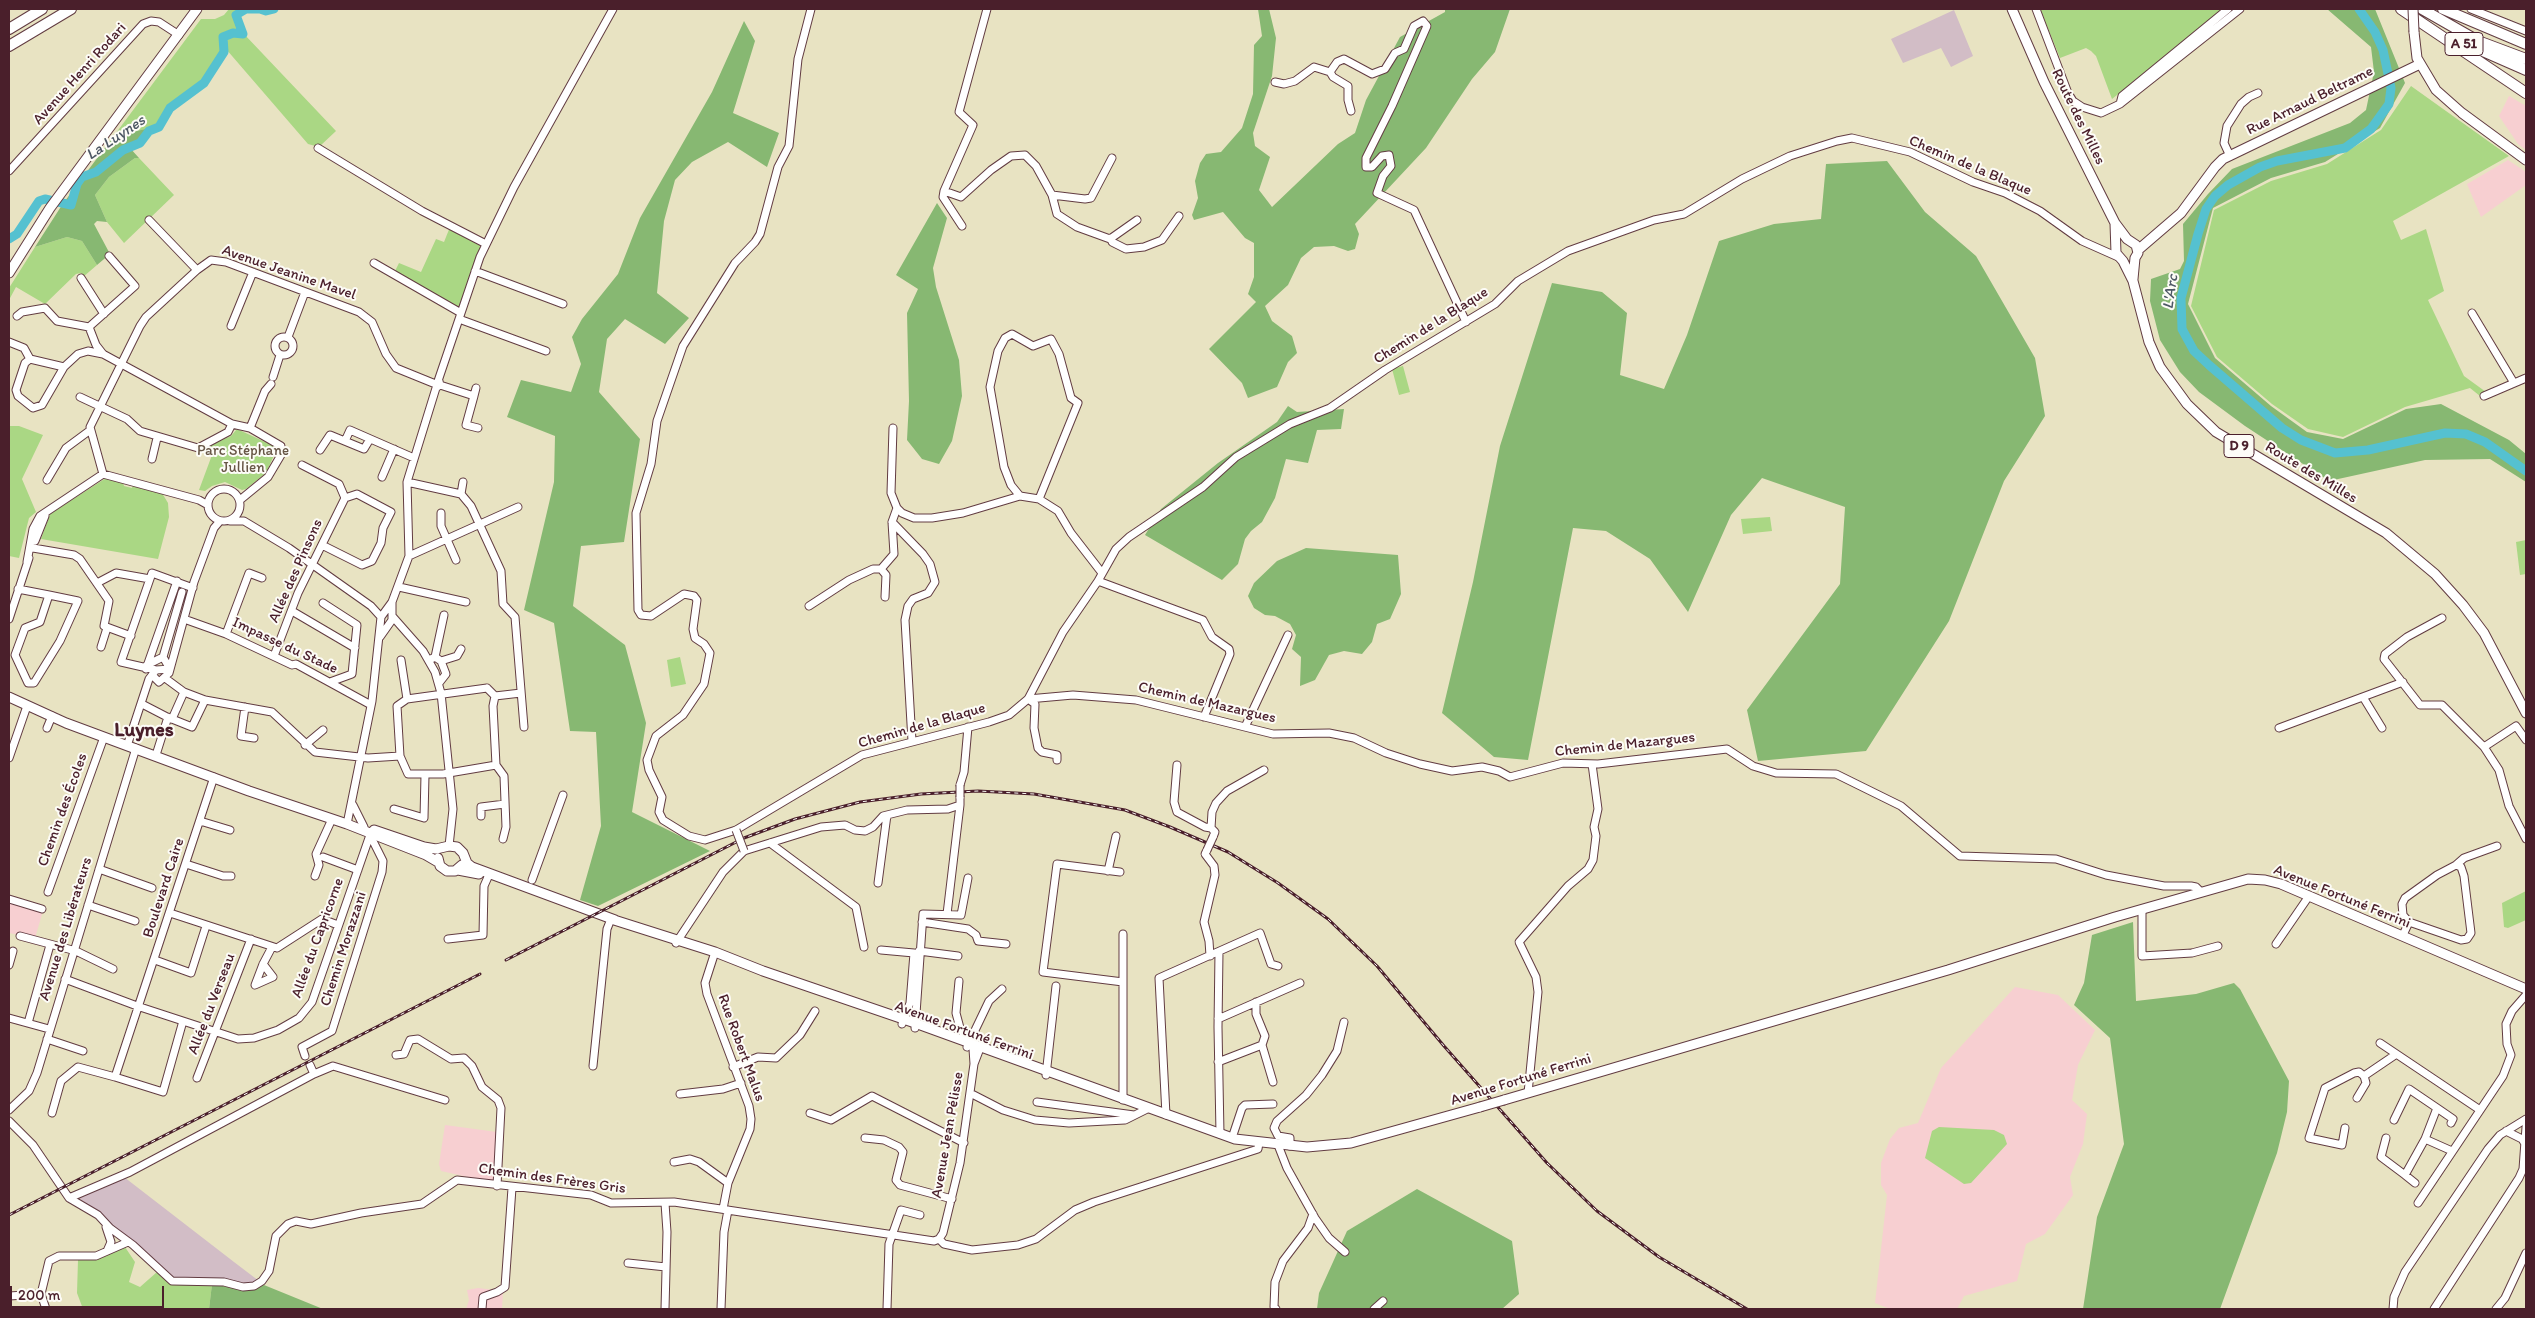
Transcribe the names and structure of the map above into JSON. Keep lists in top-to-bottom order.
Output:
{
  "streets": {
    "highway": ["A 51"],
    "main road": [
      "Rue Arnaud Beltrame",
      "Route des Milles",
      "D 9",
      "Avenue Fortuné Ferrini"
    ],
    "street": [
      "Avenue Henri Rodari",
      "Chemin de la Blaque",
      "Avenue Jeanine Mavel",
      "Allée des Pinsons",
      "Impasse du Stade",
      "Chemin de Mazargues",
      "Chemin des Écoles",
      "Boulevard Caire",
      "Avenue des Libérateurs",
      "Allée du Capricorne",
      "Chemin Morazzani",
      "Allée du Verseau",
      "Rue Robert Malus",
      "Avenue Jean Pélisse",
      "Chemin des Frères Gris"
    ]
  },
  "crossings": [
    ["Rue Arnaud Beltrame", "D 9"],
    ["Route des Milles", "D 9"],
    ["Chemin de la Blaque", "D 9"],
    ["Chemin de la Blaque", "Chemin de Mazargues"],
    ["Allée des Pinsons", "Impasse du Stade"],
    ["Impasse du Stade", "Avenue des Libérateurs"],
    ["Chemin de Mazargues", "Avenue Fortuné Ferrini"],
    ["Boulevard Caire", "Allée du Capricorne"],
    ["Avenue Fortuné Ferrini", "Rue Robert Malus"],
    ["Avenue Fortuné Ferrini", "Avenue Jean Pélisse"],
    ["Avenue Fortuné Ferrini", "Chemin des Frères Gris"],
    ["Avenue des Libérateurs", "Allée du Capricorne"],
    ["Allée du Capricorne", "Chemin Morazzani"],
    ["Allée du Capricorne", "Allée du Verseau"],
    ["Rue Robert Malus", "Chemin des Frères Gris"],
    ["Avenue Jean Pélisse", "Chemin des Frères Gris"]
  ],
  "districts": ["Luynes"],
  "water": ["La Luynes", "L'Arc"],
  "parks": ["Parc Stéphane Jullien"],
  "scale_bar": "200 m"
}
